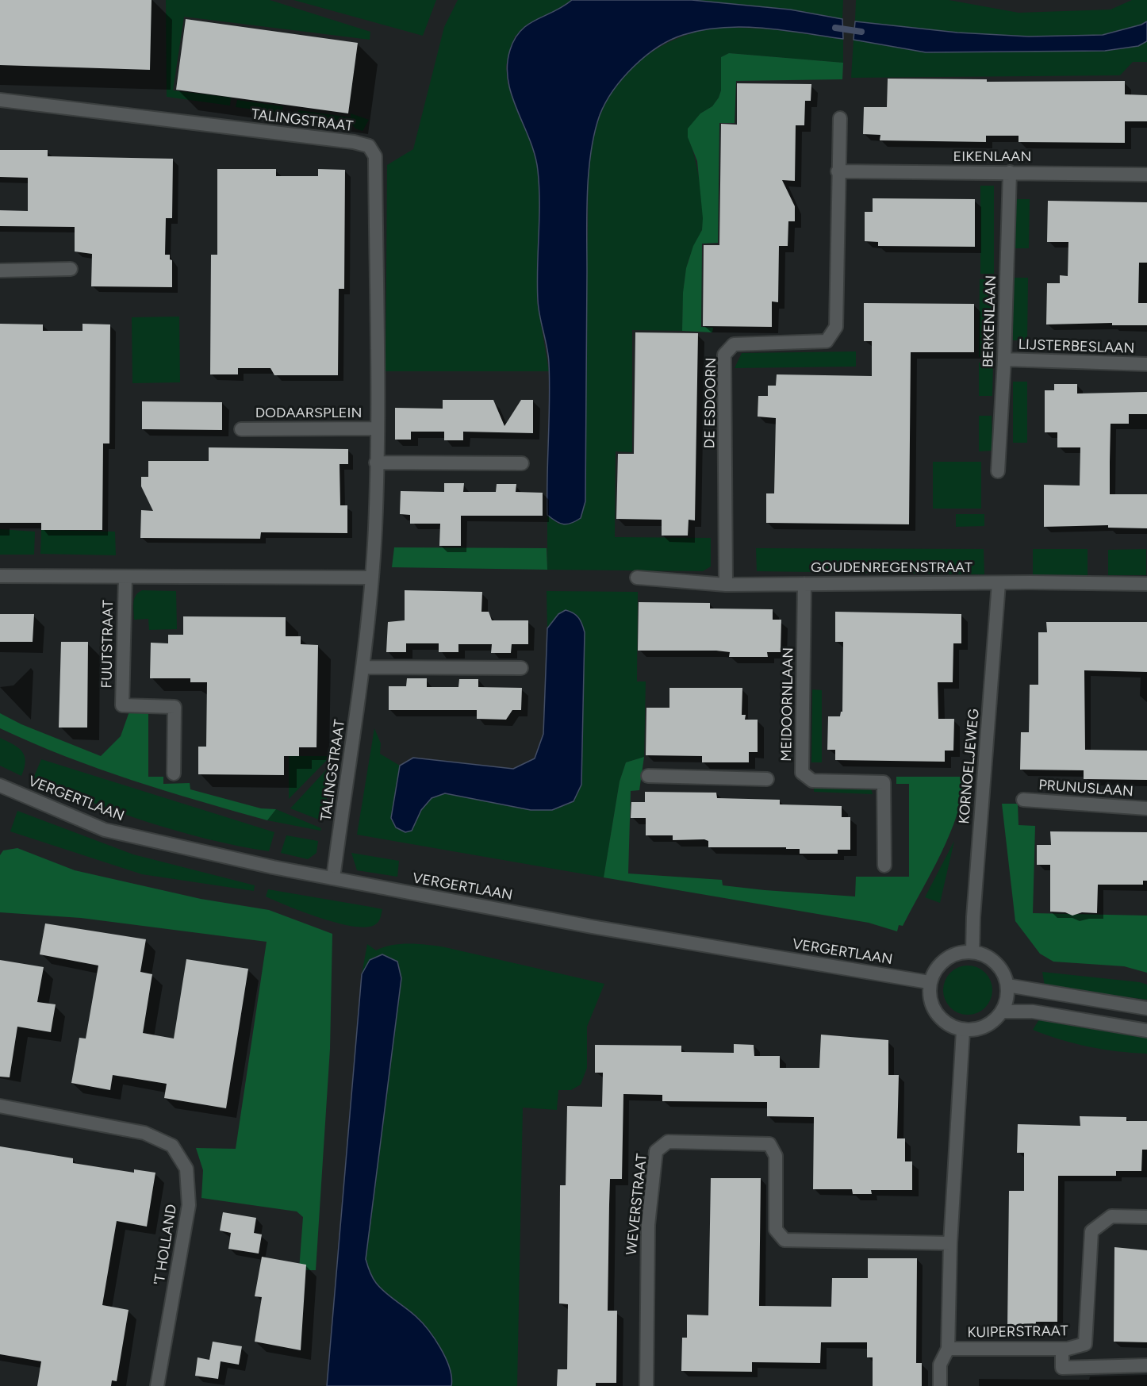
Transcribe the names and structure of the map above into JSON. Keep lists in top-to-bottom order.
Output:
{
  "streets": {
    "street": [
      "TALINGSTRAAT",
      "EIKENLAAN",
      "BERKENLAAN",
      "LIJSTERBESLAAN",
      "DE ESDOORN",
      "DODAARSPLEIN",
      "GOUDENREGENSTRAAT",
      "FUUTSTRAAT",
      "MEIDOORNLAAN",
      "KORNOELJEWEG",
      "PRUNUSLAAN",
      "VERGERTLAAN",
      "WEVERSTRAAT",
      "'T HOLLAND",
      "KUIPERSTRAAT"
    ]
  },
  "crossings": [
    ["TALINGSTRAAT", "DODAARSPLEIN"],
    ["TALINGSTRAAT", "VERGERTLAAN"],
    ["EIKENLAAN", "BERKENLAAN"],
    ["EIKENLAAN", "DE ESDOORN"],
    ["BERKENLAAN", "LIJSTERBESLAAN"],
    ["DE ESDOORN", "GOUDENREGENSTRAAT"],
    ["GOUDENREGENSTRAAT", "MEIDOORNLAAN"],
    ["GOUDENREGENSTRAAT", "KORNOELJEWEG"],
    ["KORNOELJEWEG", "VERGERTLAAN"]
  ]
}
